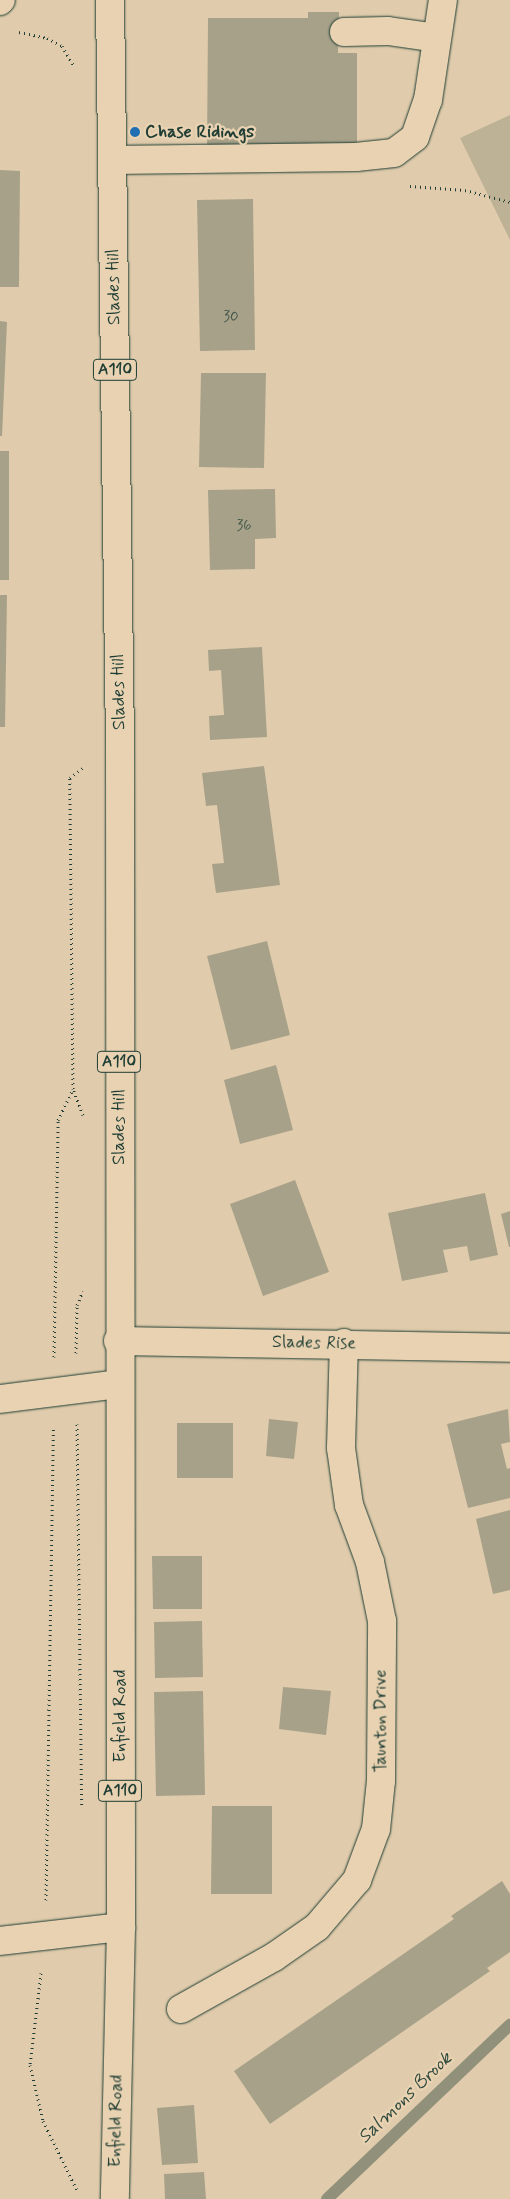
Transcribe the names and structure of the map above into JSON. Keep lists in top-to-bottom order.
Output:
{
  "streets": {
    "main road": [
      "Slades Hill",
      "A110",
      "Slades Rise",
      "Enfield Road",
      "Taunton Drive"
    ]
  },
  "crossings": [
    ["Slades Hill", "Slades Rise"],
    ["Slades Hill", "Enfield Road"],
    ["Slades Rise", "Taunton Drive"]
  ],
  "water": ["Salmons Brook"],
  "places": ["Chase Ridings"],
  "house_numbers": ["30", "36"]
}
